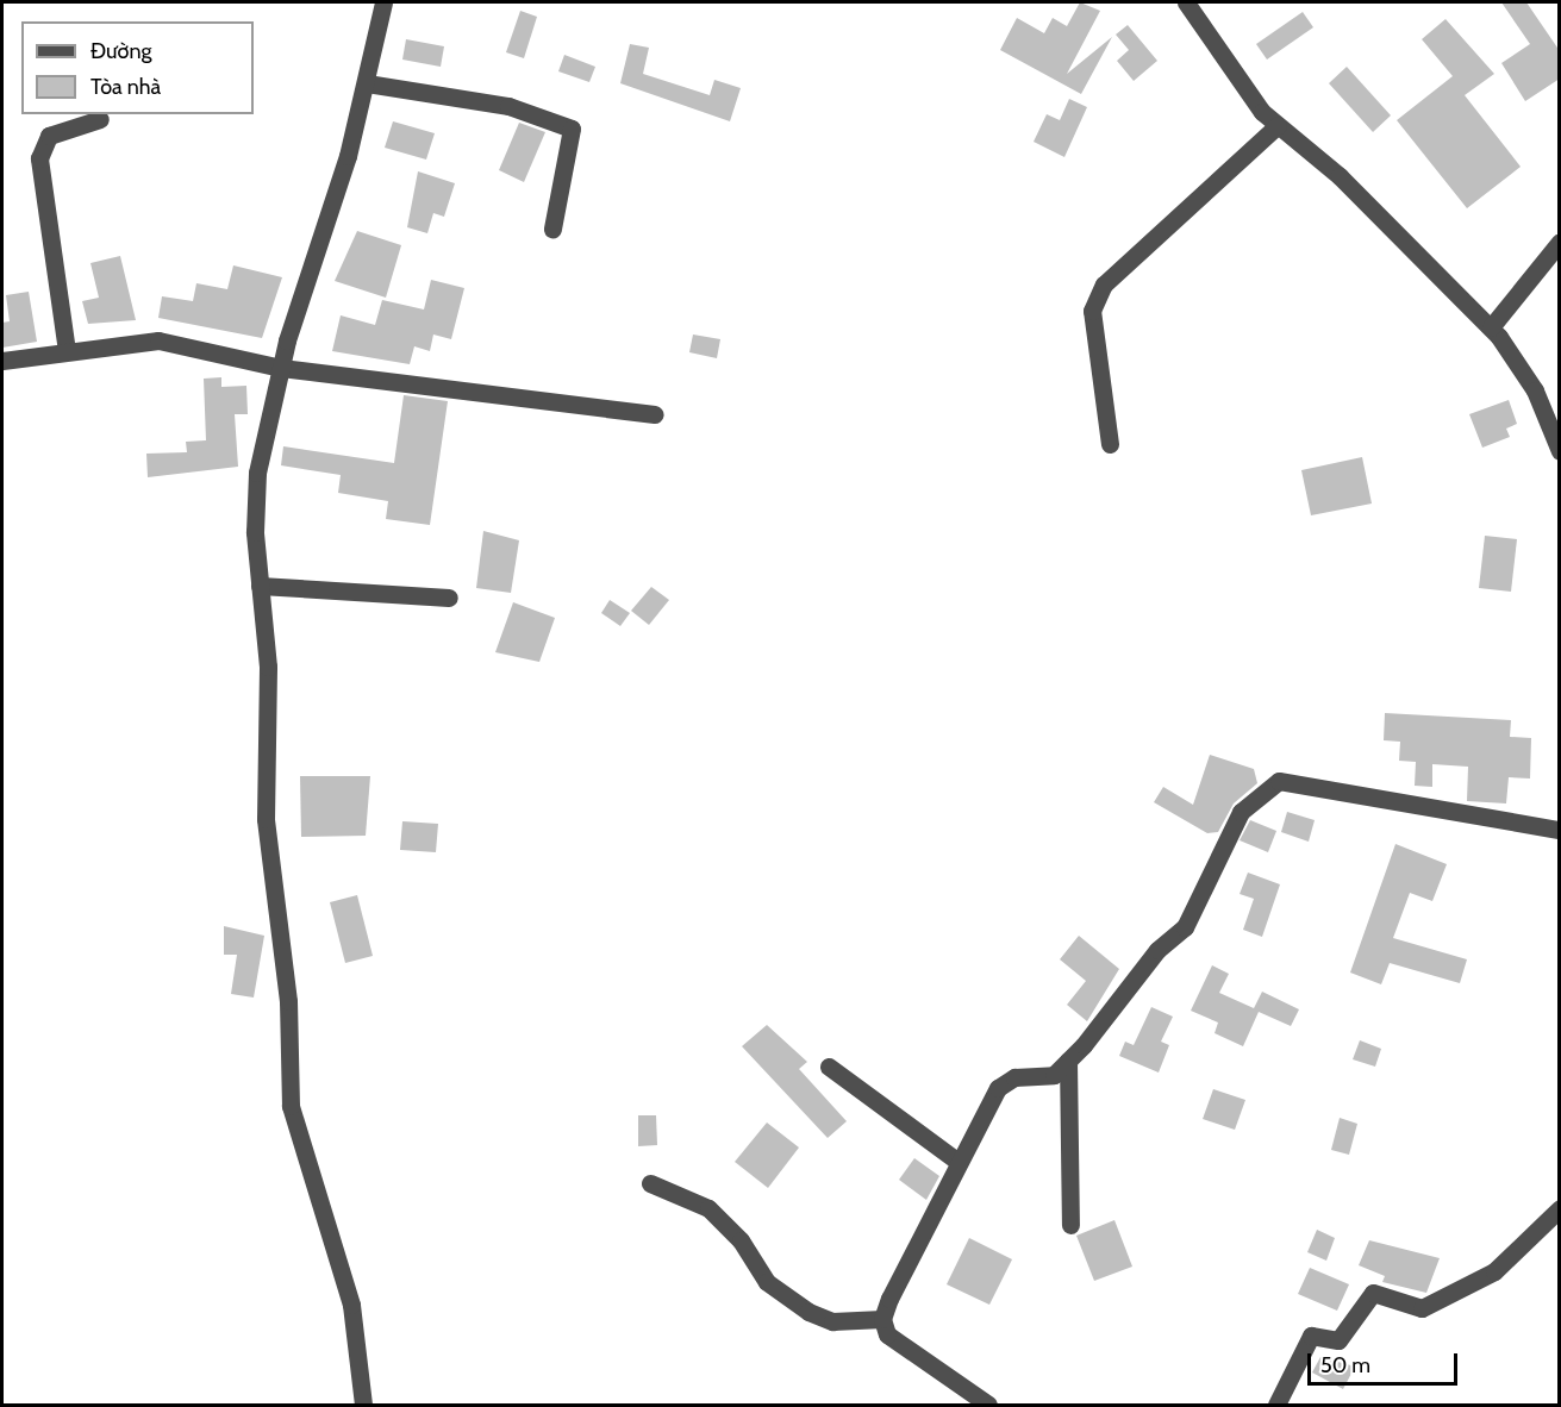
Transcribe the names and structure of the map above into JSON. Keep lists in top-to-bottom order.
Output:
{
  "legend": ["Đường", "Tòa nhà"],
  "scale_bar": "50 m"
}
